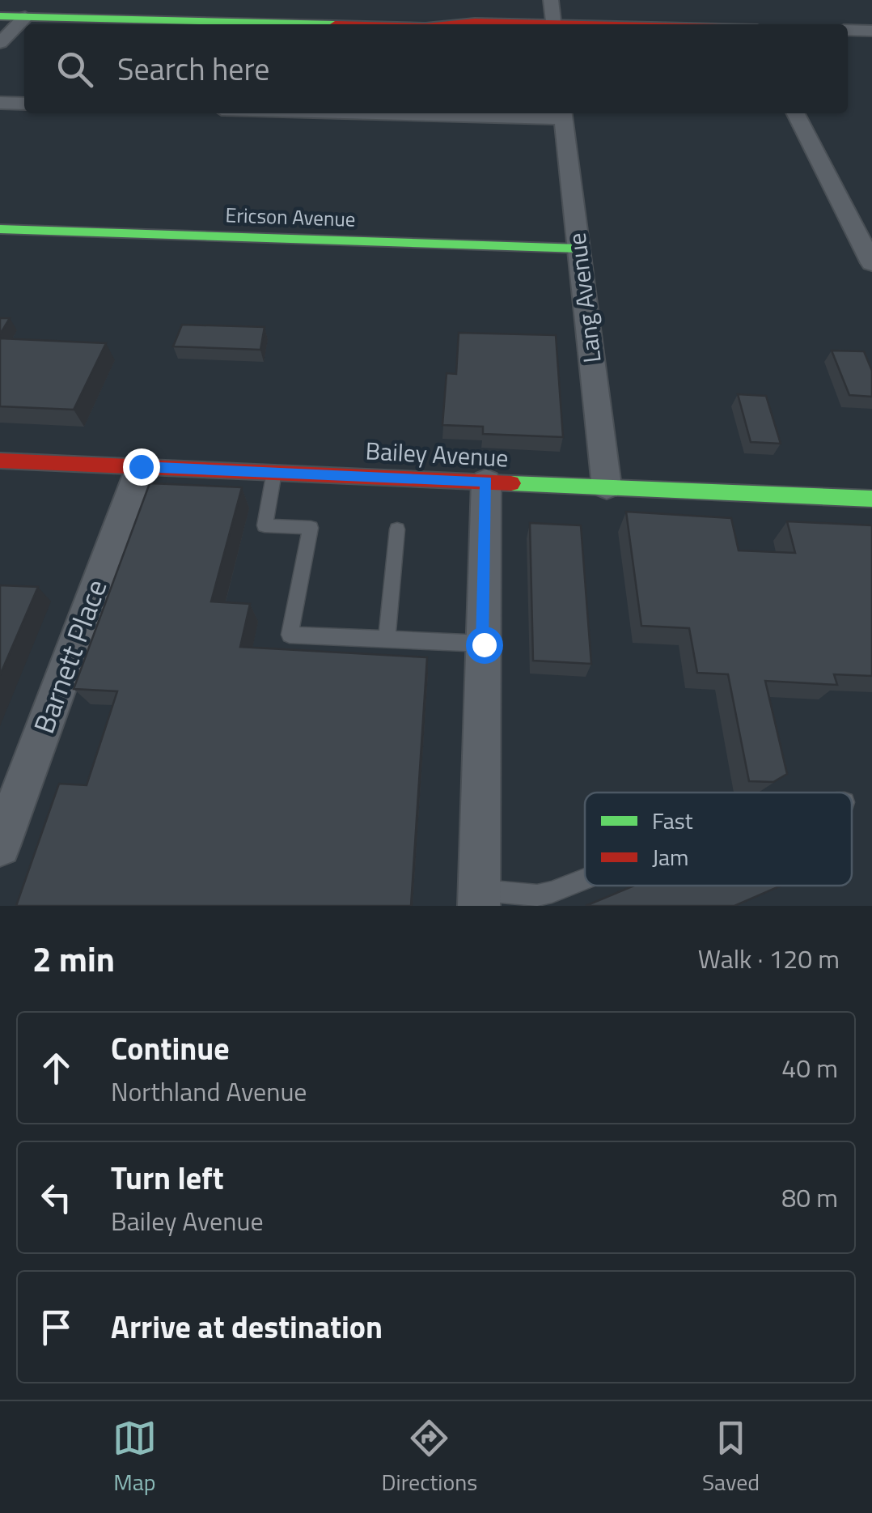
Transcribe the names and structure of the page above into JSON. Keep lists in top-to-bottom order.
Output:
{
  "streets": {
    "street": [
      "Ericson Avenue",
      "Lang Avenue",
      "Bailey Avenue",
      "Barnett Place"
    ]
  },
  "crossings": [
    ["Ericson Avenue", "Lang Avenue"],
    ["Lang Avenue", "Bailey Avenue"],
    ["Bailey Avenue", "Barnett Place"]
  ],
  "legend": ["Fast", "Jam"],
  "page": {
    "search": "Search here",
    "heading": ["2 min", "Walk · 120 m"],
    "list": [
      ["Continue", "Northland Avenue", "40 m"],
      ["Turn left", "Bailey Avenue", "80 m"],
      "Arrive at destination"
    ],
    "nav": ["Map", "Directions", "Saved"]
  }
}
